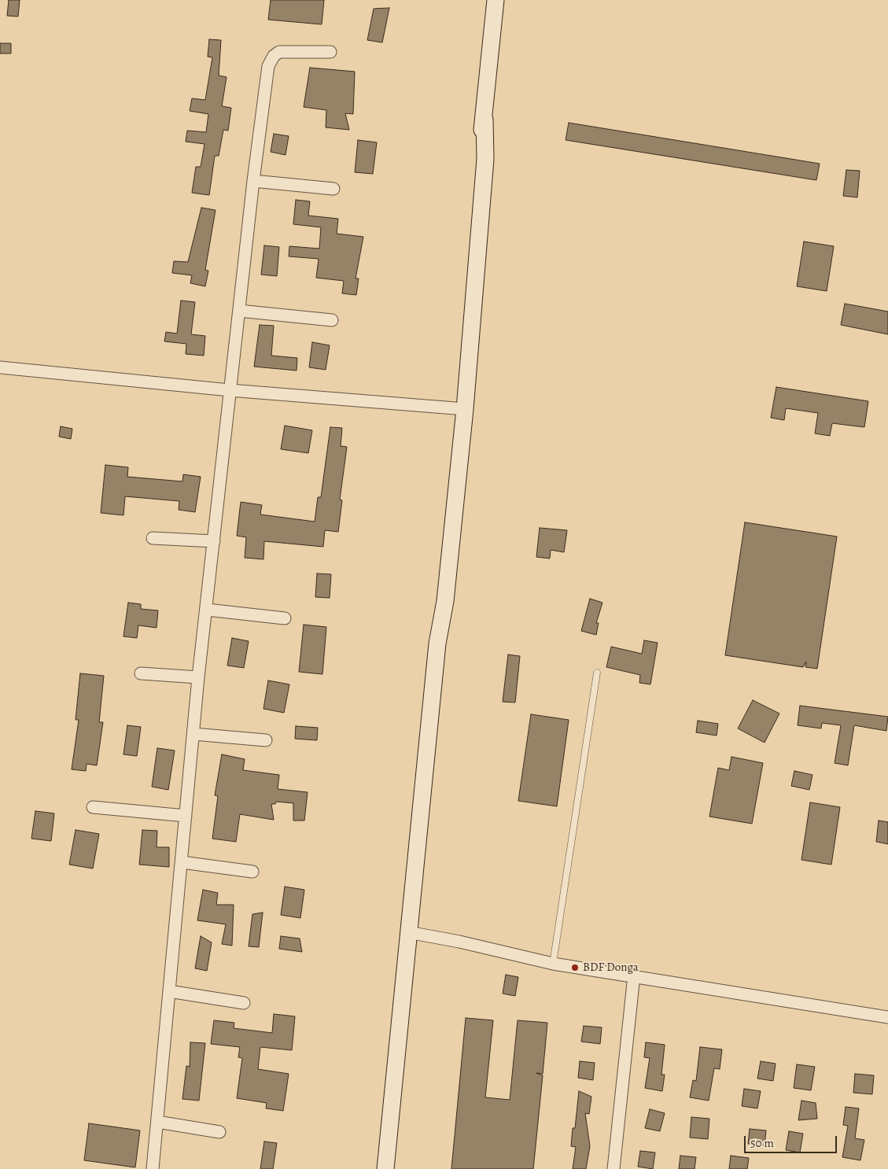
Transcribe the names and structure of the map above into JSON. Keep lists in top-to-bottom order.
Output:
{
  "places": ["BDF Donga"],
  "scale_bar": "50 m"
}
